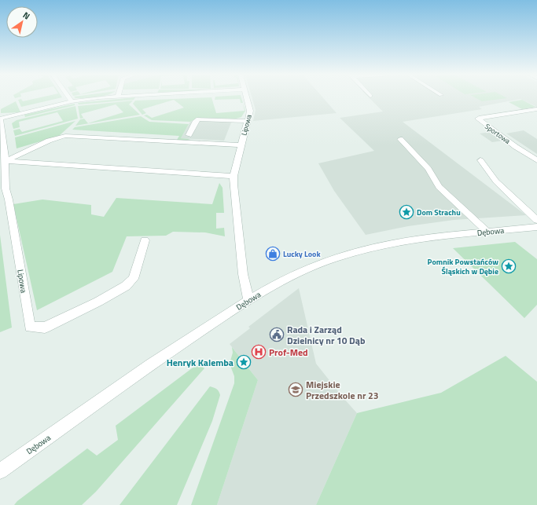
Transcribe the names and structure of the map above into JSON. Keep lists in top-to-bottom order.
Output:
{
  "streets": {
    "street": ["Lipowa", "Sportowa", "Dębowa"]
  },
  "crossings": [
    ["Lipowa", "Dębowa"]
  ],
  "places": {
    "place": ["Dom Strachu", "Pomnik Powstańców Śląskich w Dębie", "Henryk Kalemba"],
    "shop": ["Lucky Look"],
    "public building": ["Rada i Zarząd Dzielnicy nr 10 Dąb"],
    "hospital": ["Prof-Med"],
    "school or university": ["Miejskie Przedszkole nr 23"]
  },
  "north": "top right"
}
